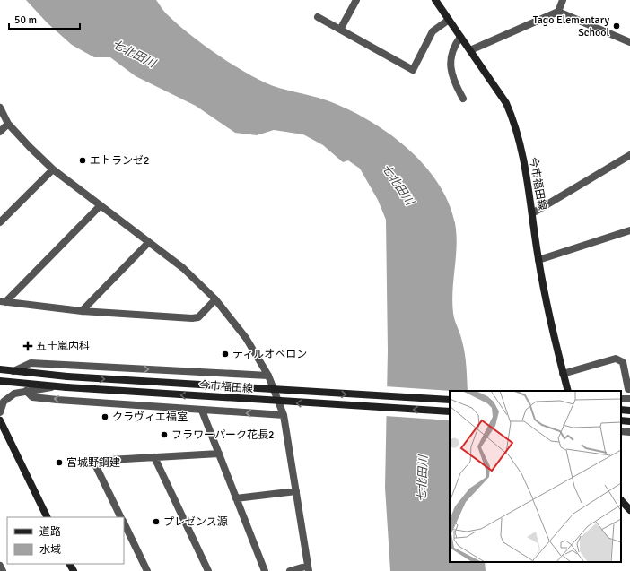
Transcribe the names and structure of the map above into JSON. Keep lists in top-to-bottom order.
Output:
{
  "streets": {
    "main road": ["今市福田線"]
  },
  "water": ["七北田川"],
  "places": {
    "other": [
      "Tago Elementary School",
      "エトランゼ2",
      "ティルオベロン",
      "クラヴィエ福室",
      "フラワーパーク花長2",
      "宮城野鋼建",
      "プレゼンス源"
    ],
    "health": ["五十嵐内科"]
  },
  "legend": ["道路", "水域"],
  "scale_bar": "50 m"
}
